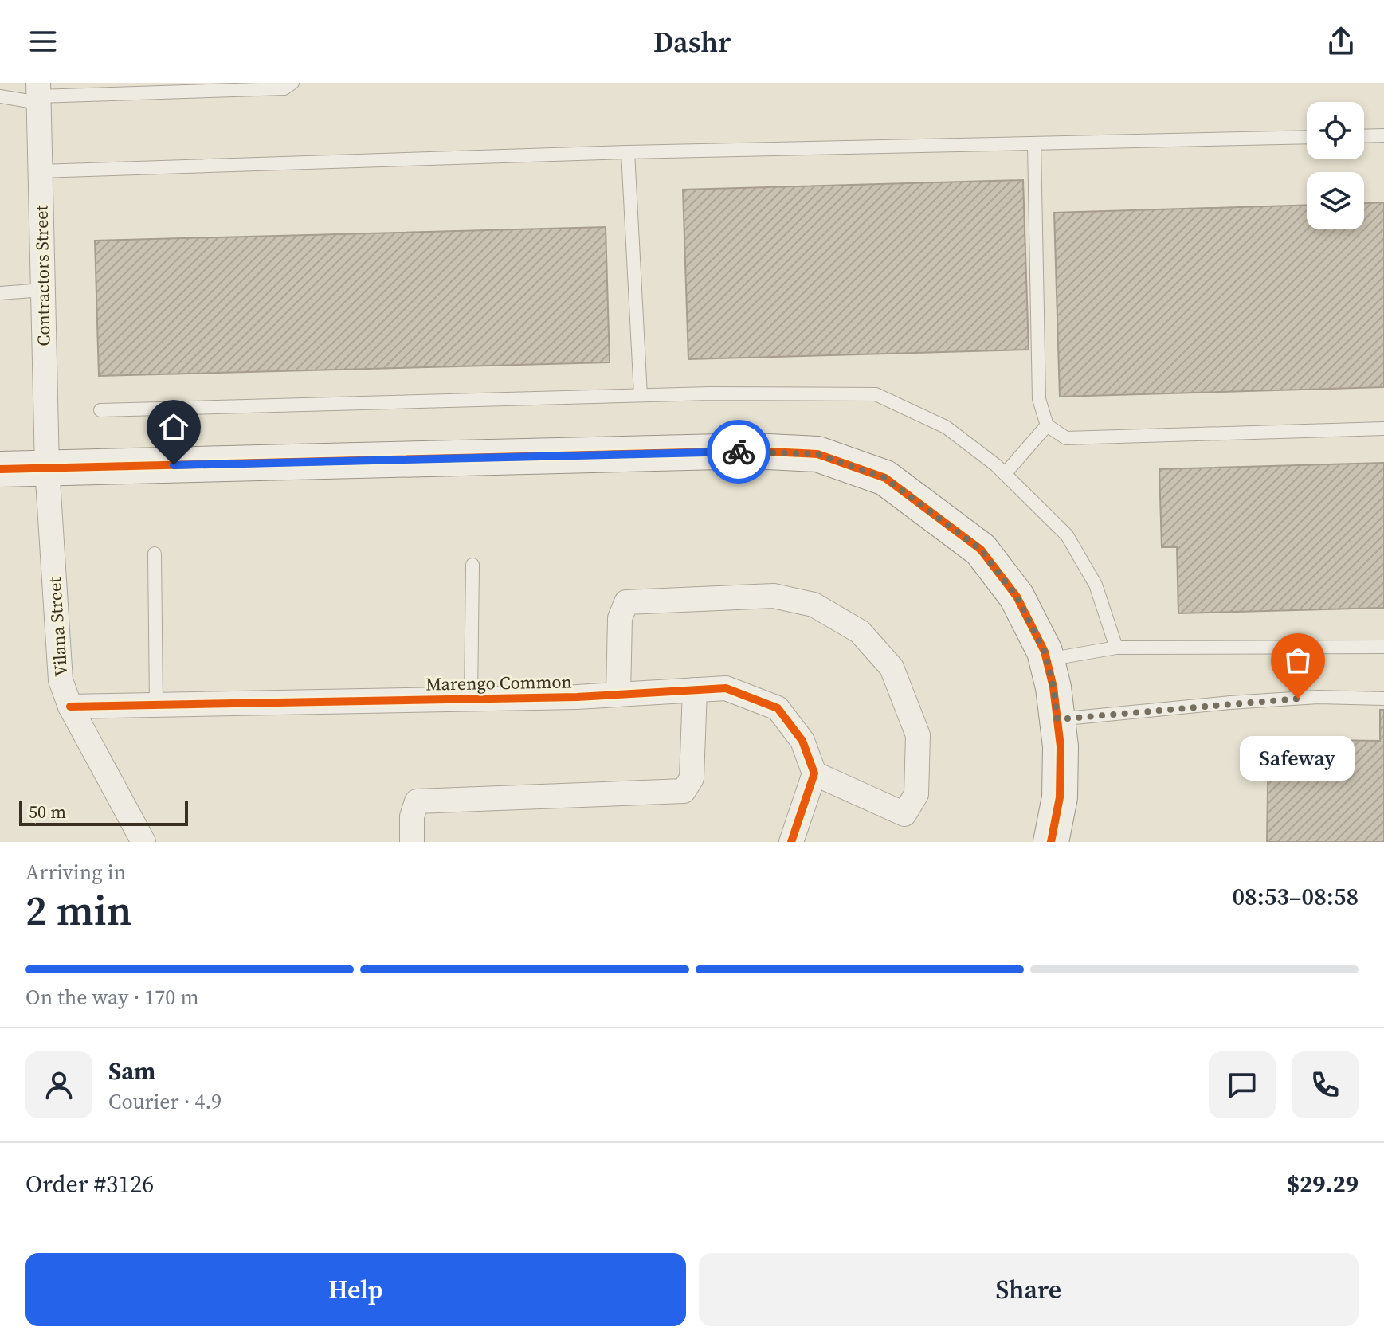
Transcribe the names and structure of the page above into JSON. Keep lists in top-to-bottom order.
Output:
{
  "streets": {
    "street": ["Contractors Street", "Vilana Street", "Marengo Common"]
  },
  "crossings": [
    ["Contractors Street", "Vilana Street"],
    ["Vilana Street", "Marengo Common"]
  ],
  "places": ["Safeway"],
  "scale_bar": "50 m",
  "page": {
    "header": "Dashr",
    "bubble": "Safeway",
    "scale": "50 m",
    "heading": ["2 min", "Arriving in", "08:53–08:58"],
    "panel": [
      "Sam",
      "Courier · 4.9",
      "Order #3126",
      "$29.29"
    ],
    "bar": "On the way · 170 m",
    "buttons": ["Help", "Share"]
  }
}
